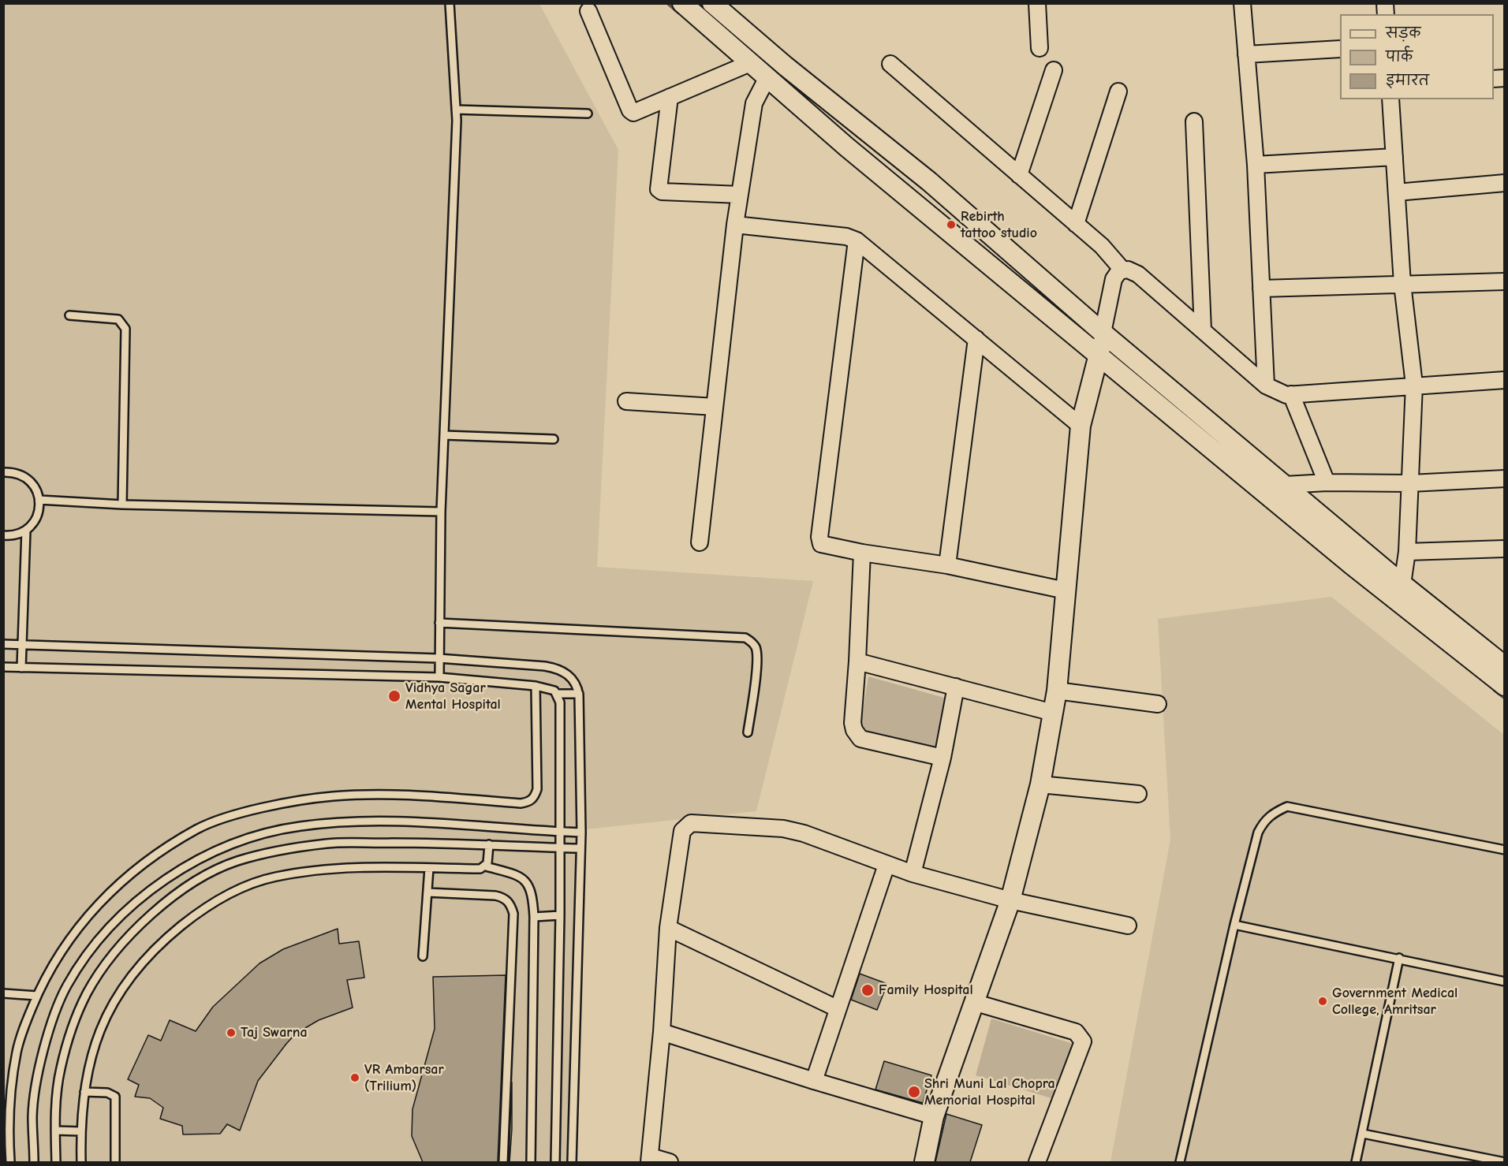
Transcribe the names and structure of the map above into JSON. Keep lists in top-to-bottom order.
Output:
{
  "places": [
    "Rebirth tattoo studio",
    "Vidhya Sagar Mental Hospital",
    "Family Hospital",
    "Government Medical College, Amritsar",
    "Taj Swarna",
    "VR Ambarsar (Trilium)",
    "Shri Muni Lal Chopra Memorial Hospital"
  ],
  "legend": ["सड़क", "पार्क", "इमारत"]
}
